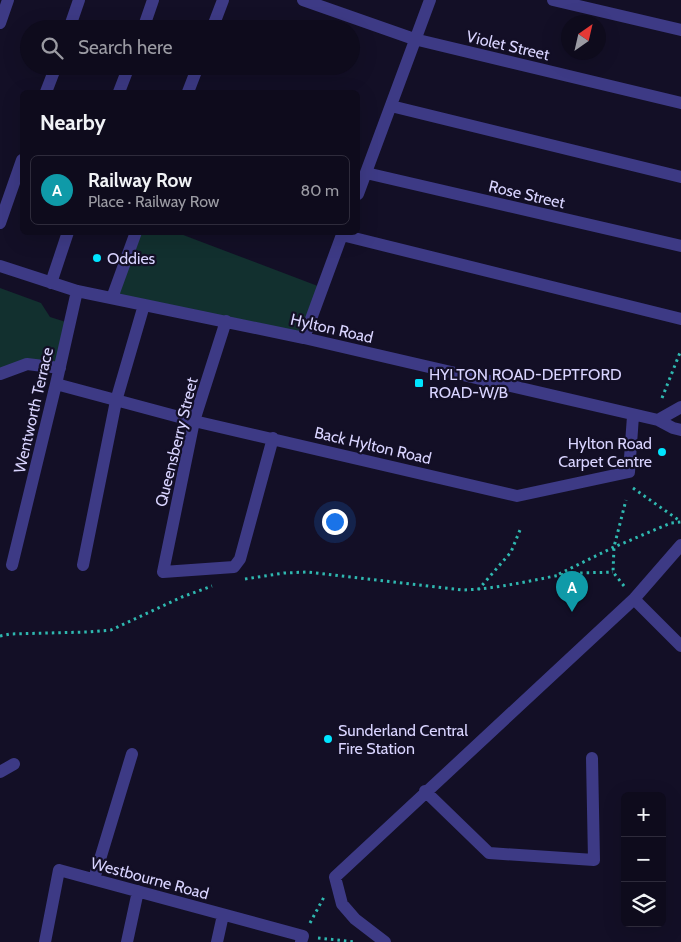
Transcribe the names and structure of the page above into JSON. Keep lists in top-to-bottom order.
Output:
{
  "streets": {
    "street": [
      "Violet Street",
      "Rose Street",
      "Hylton Road",
      "Wentworth Terrace",
      "Queensberry Street",
      "Back Hylton Road",
      "Westbourne Road"
    ]
  },
  "crossings": [
    ["Hylton Road", "Wentworth Terrace"],
    ["Hylton Road", "Queensberry Street"],
    ["Hylton Road", "Back Hylton Road"],
    ["Wentworth Terrace", "Back Hylton Road"],
    ["Queensberry Street", "Back Hylton Road"]
  ],
  "places": {
    "other": ["Oddies", "Hylton Road Carpet Centre", "Sunderland Central Fire Station"],
    "transit": ["HYLTON ROAD-DEPTFORD ROAD-W/B"]
  },
  "north": "top right",
  "page": {
    "search": "Search here",
    "heading": "Nearby",
    "list": [
      {
        "mark": "A",
        "name": "Railway Row",
        "note": "Place · Railway Row",
        "value": "80 m"
      }
    ],
    "pins": "A",
    "map_buttons": ["+", "−"]
  }
}
